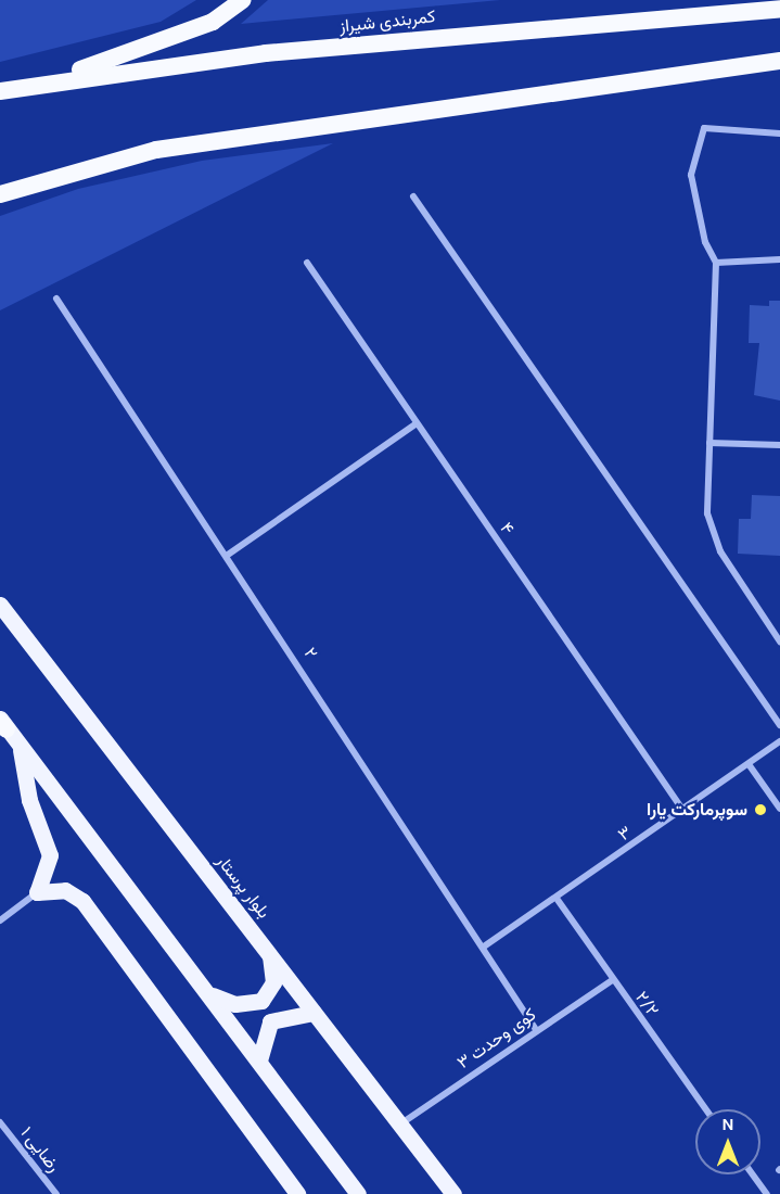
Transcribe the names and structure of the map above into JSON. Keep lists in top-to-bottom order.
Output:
{
  "streets": {
    "highway": ["کمربندی شیراز"],
    "main road": ["بلوار پرستار"],
    "street": [
      "۴",
      "۲",
      "۳",
      "۲/۲",
      "کوی وحدت ۳",
      "رضایی ۱"
    ]
  },
  "crossings": [
    ["۴", "۳"],
    ["۲", "۳"],
    ["۲", "کوی وحدت ۳"],
    ["۳", "۲/۲"],
    ["بلوار پرستار", "کوی وحدت ۳"],
    ["۲/۲", "کوی وحدت ۳"]
  ],
  "places": ["سوپرمارکت یارا"],
  "north": "top"
}
